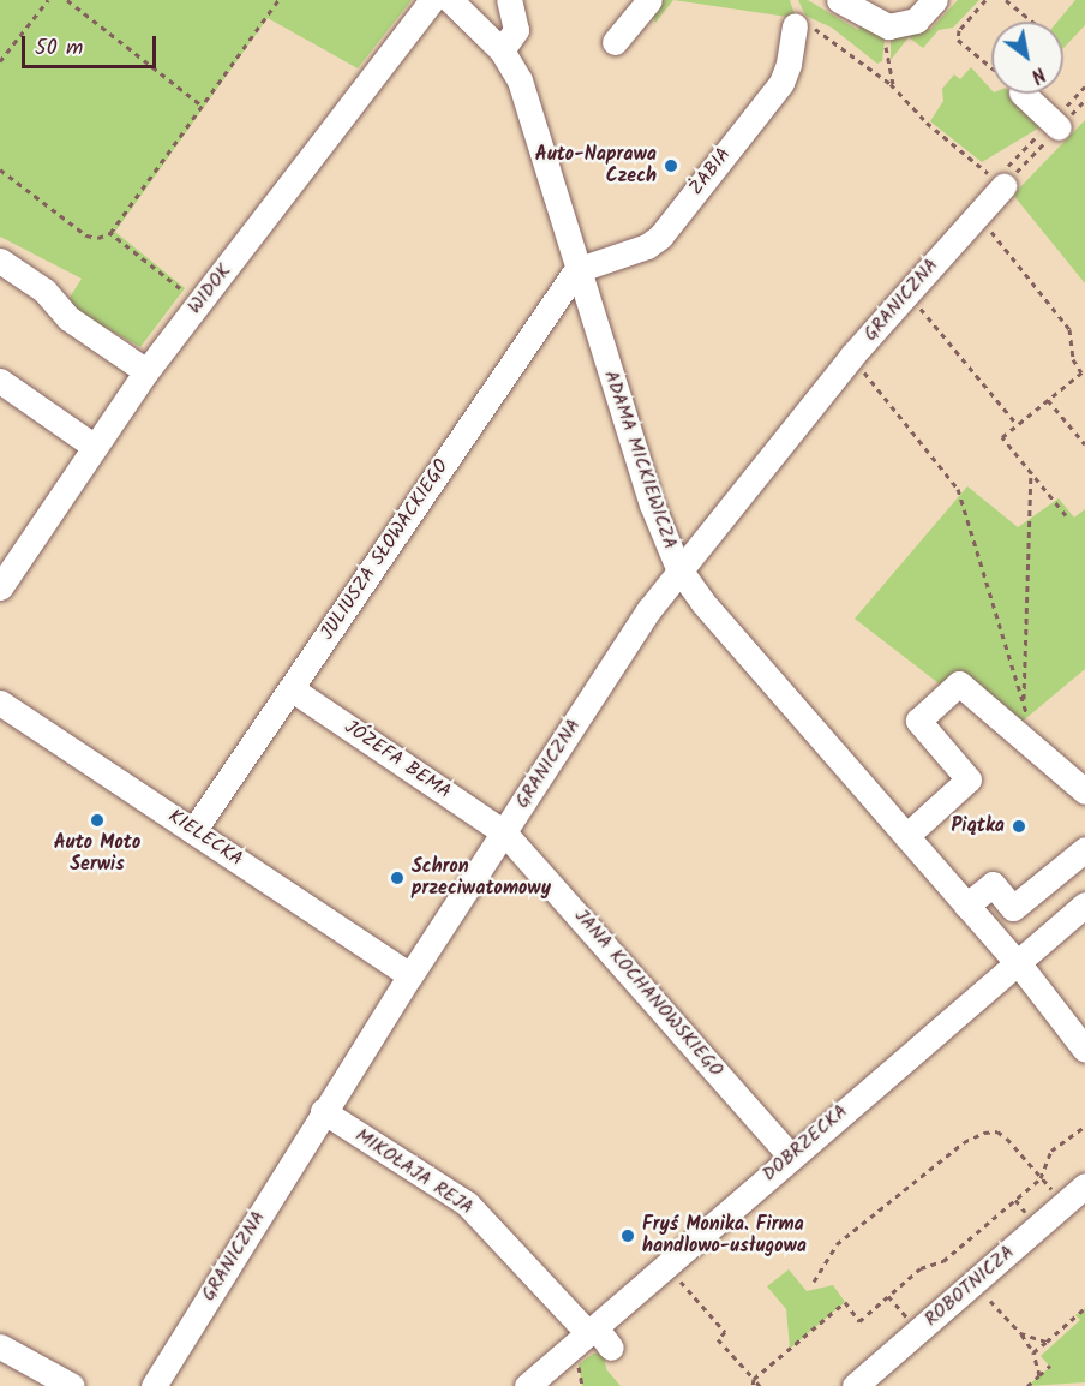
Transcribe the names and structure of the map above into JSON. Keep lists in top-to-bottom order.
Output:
{
  "streets": {
    "street": [
      "ŻABIA",
      "WIDOK",
      "GRANICZNA",
      "ADAMA MICKIEWICZA",
      "JULIUSZA SŁOWACKIEGO",
      "JÓZEFA BEMA",
      "KIELECKA",
      "JANA KOCHANOWSKIEGO",
      "DOBRZECKA",
      "MIKOŁAJA REJA",
      "ROBOTNICZA"
    ]
  },
  "crossings": [
    ["ŻABIA", "ADAMA MICKIEWICZA"],
    ["ŻABIA", "JULIUSZA SŁOWACKIEGO"],
    ["GRANICZNA", "ADAMA MICKIEWICZA"],
    ["GRANICZNA", "JÓZEFA BEMA"],
    ["GRANICZNA", "KIELECKA"],
    ["GRANICZNA", "JANA KOCHANOWSKIEGO"],
    ["GRANICZNA", "MIKOŁAJA REJA"],
    ["ADAMA MICKIEWICZA", "JULIUSZA SŁOWACKIEGO"],
    ["ADAMA MICKIEWICZA", "DOBRZECKA"],
    ["JULIUSZA SŁOWACKIEGO", "JÓZEFA BEMA"],
    ["JULIUSZA SŁOWACKIEGO", "KIELECKA"],
    ["JÓZEFA BEMA", "JANA KOCHANOWSKIEGO"],
    ["JANA KOCHANOWSKIEGO", "DOBRZECKA"],
    ["DOBRZECKA", "MIKOŁAJA REJA"]
  ],
  "places": [
    "Auto-Naprawa Czech",
    "Auto Moto Serwis",
    "Piątka",
    "Schron przeciwatomowy",
    "Fryś Monika. Firma handlowo-usługowa"
  ],
  "scale_bar": "50 m",
  "north": "bottom right"
}
